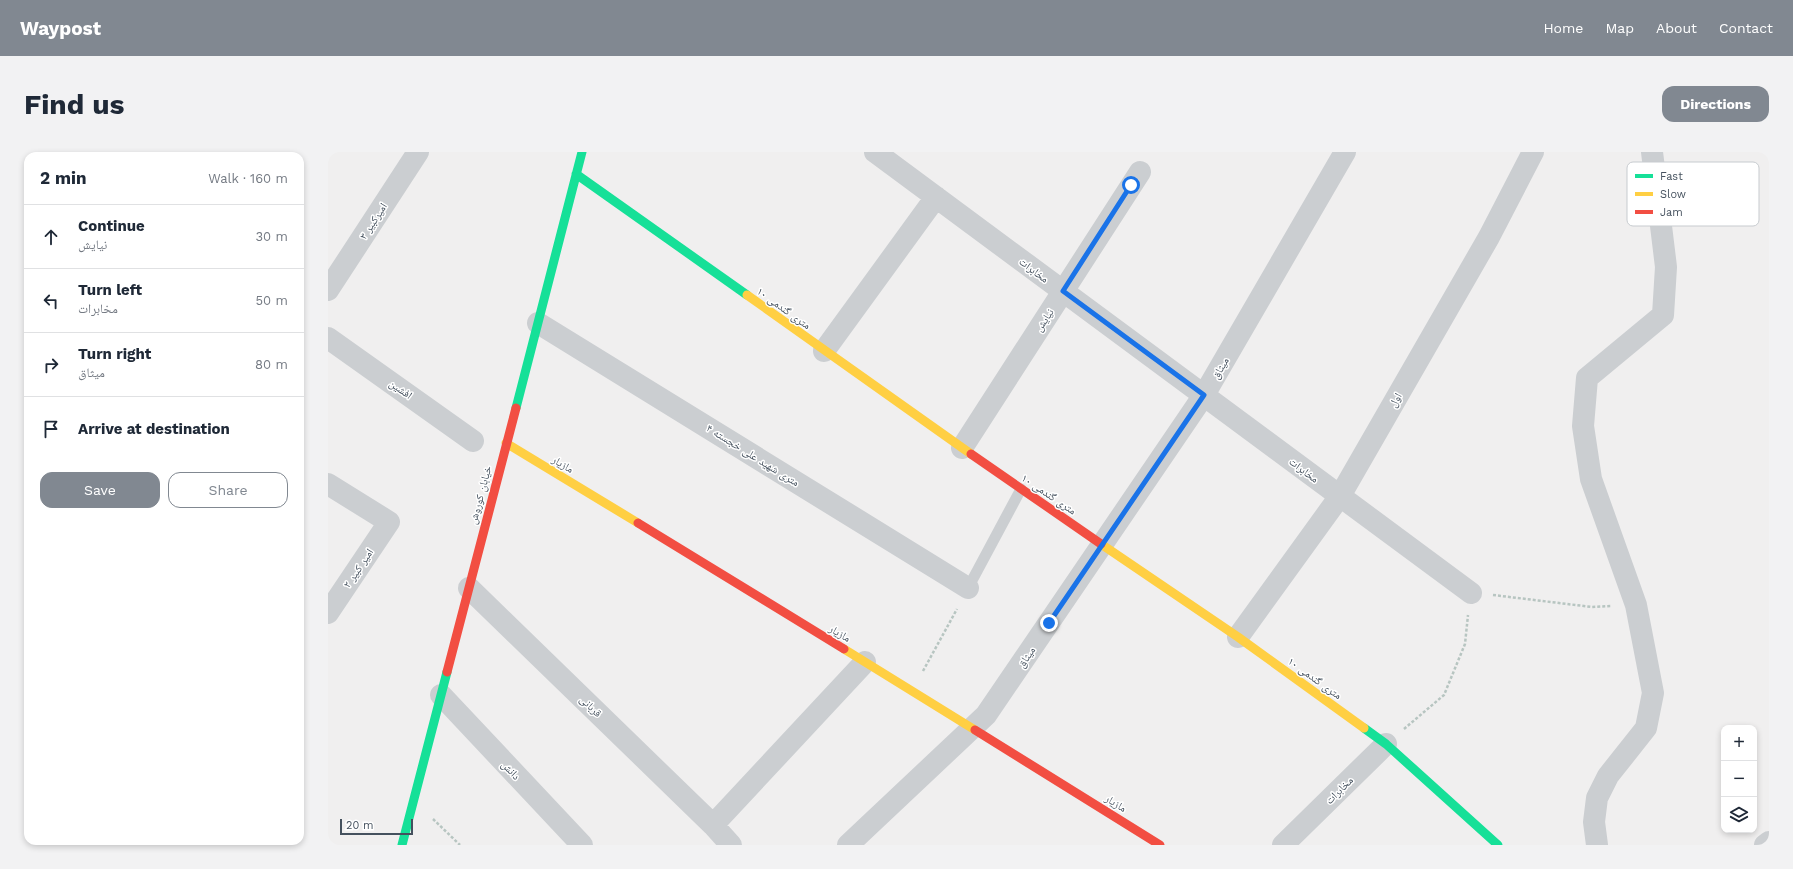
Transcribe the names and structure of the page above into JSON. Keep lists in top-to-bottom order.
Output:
{
  "streets": {
    "street": [
      "امیرکبیر ۳",
      "مخابرات",
      "۱۰ متری گندمی",
      "نیایش",
      "میثاق",
      "افشین",
      "اول",
      "۴ متری شهید علی خجسته",
      "مازیار",
      "خیابان کوروش",
      "امیر کبیر ۲",
      "قربانی",
      "دانش"
    ]
  },
  "crossings": [
    ["مخابرات", "۱۰ متری گندمی"],
    ["مخابرات", "نیایش"],
    ["مخابرات", "میثاق"],
    ["مخابرات", "اول"],
    ["۱۰ متری گندمی", "نیایش"],
    ["۱۰ متری گندمی", "میثاق"],
    ["۱۰ متری گندمی", "اول"],
    ["۱۰ متری گندمی", "خیابان کوروش"],
    ["میثاق", "مازیار"],
    ["۴ متری شهید علی خجسته", "خیابان کوروش"],
    ["مازیار", "خیابان کوروش"],
    ["خیابان کوروش", "قربانی"],
    ["خیابان کوروش", "دانش"]
  ],
  "legend": ["Fast", "Slow", "Jam"],
  "scale_bar": "20 m",
  "page": {
    "header": "Waypost",
    "nav": [
      "Home",
      "Map",
      "About",
      "Contact"
    ],
    "buttons": [
      "Directions",
      ["Save", "Share"]
    ],
    "title": "Find us",
    "heading": ["2 min", "Walk · 160 m"],
    "list": [
      ["Continue", "نیایش", "30 m"],
      ["Turn left", "مخابرات", "50 m"],
      ["Turn right", "میثاق", "80 m"],
      "Arrive at destination"
    ],
    "map_buttons": ["+", "−"],
    "scale": "20 m"
  }
}
